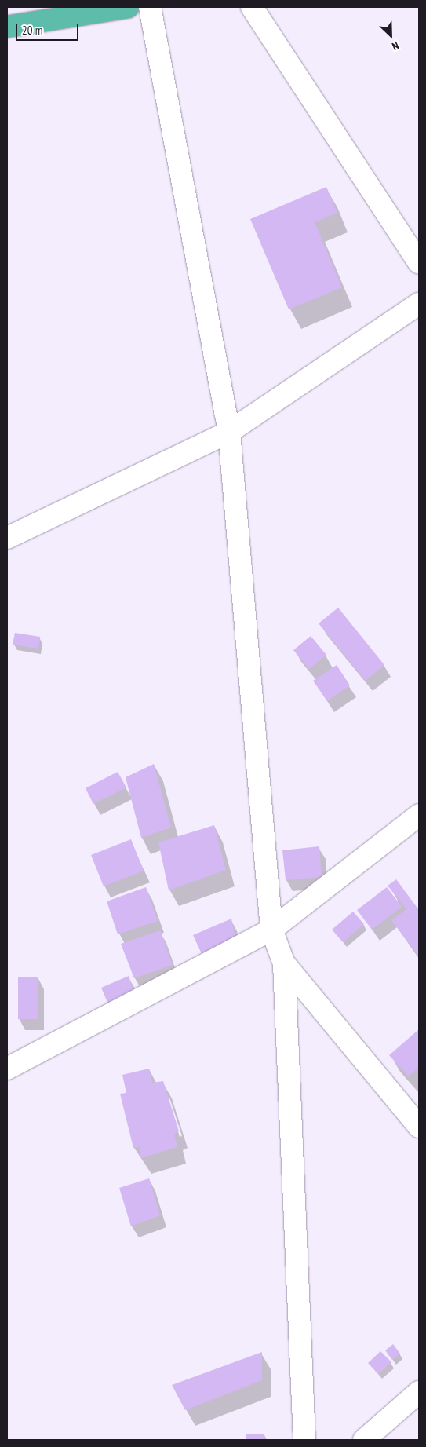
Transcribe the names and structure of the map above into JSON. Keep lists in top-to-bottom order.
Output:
{
  "scale_bar": "20 m",
  "north": "bottom right"
}
